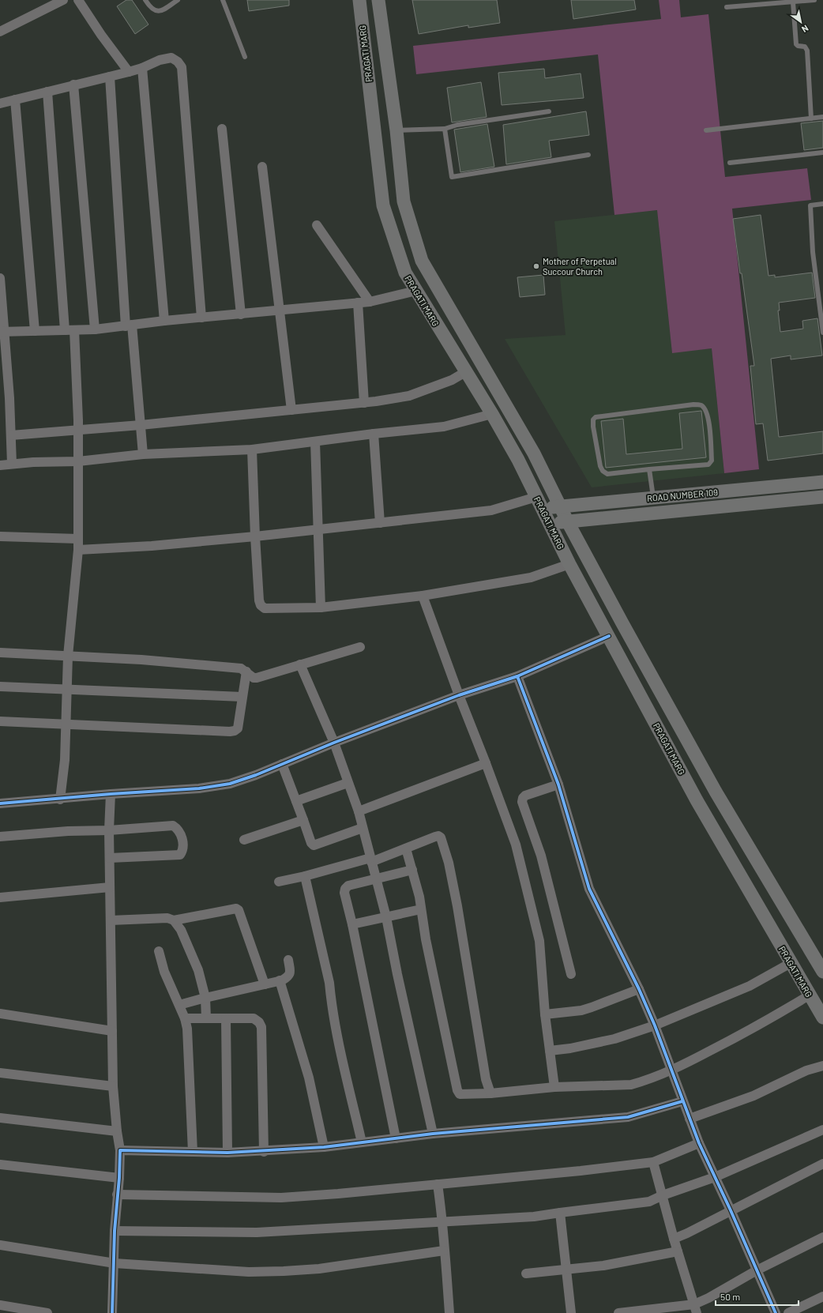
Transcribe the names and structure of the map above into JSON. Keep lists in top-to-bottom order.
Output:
{
  "streets": {
    "main road": ["PRAGATI MARG", "ROAD NUMBER 109"]
  },
  "crossings": [
    ["PRAGATI MARG", "ROAD NUMBER 109"]
  ],
  "places": ["Mother of Perpetual Succour Church"],
  "scale_bar": "50 m",
  "north": "bottom right"
}
